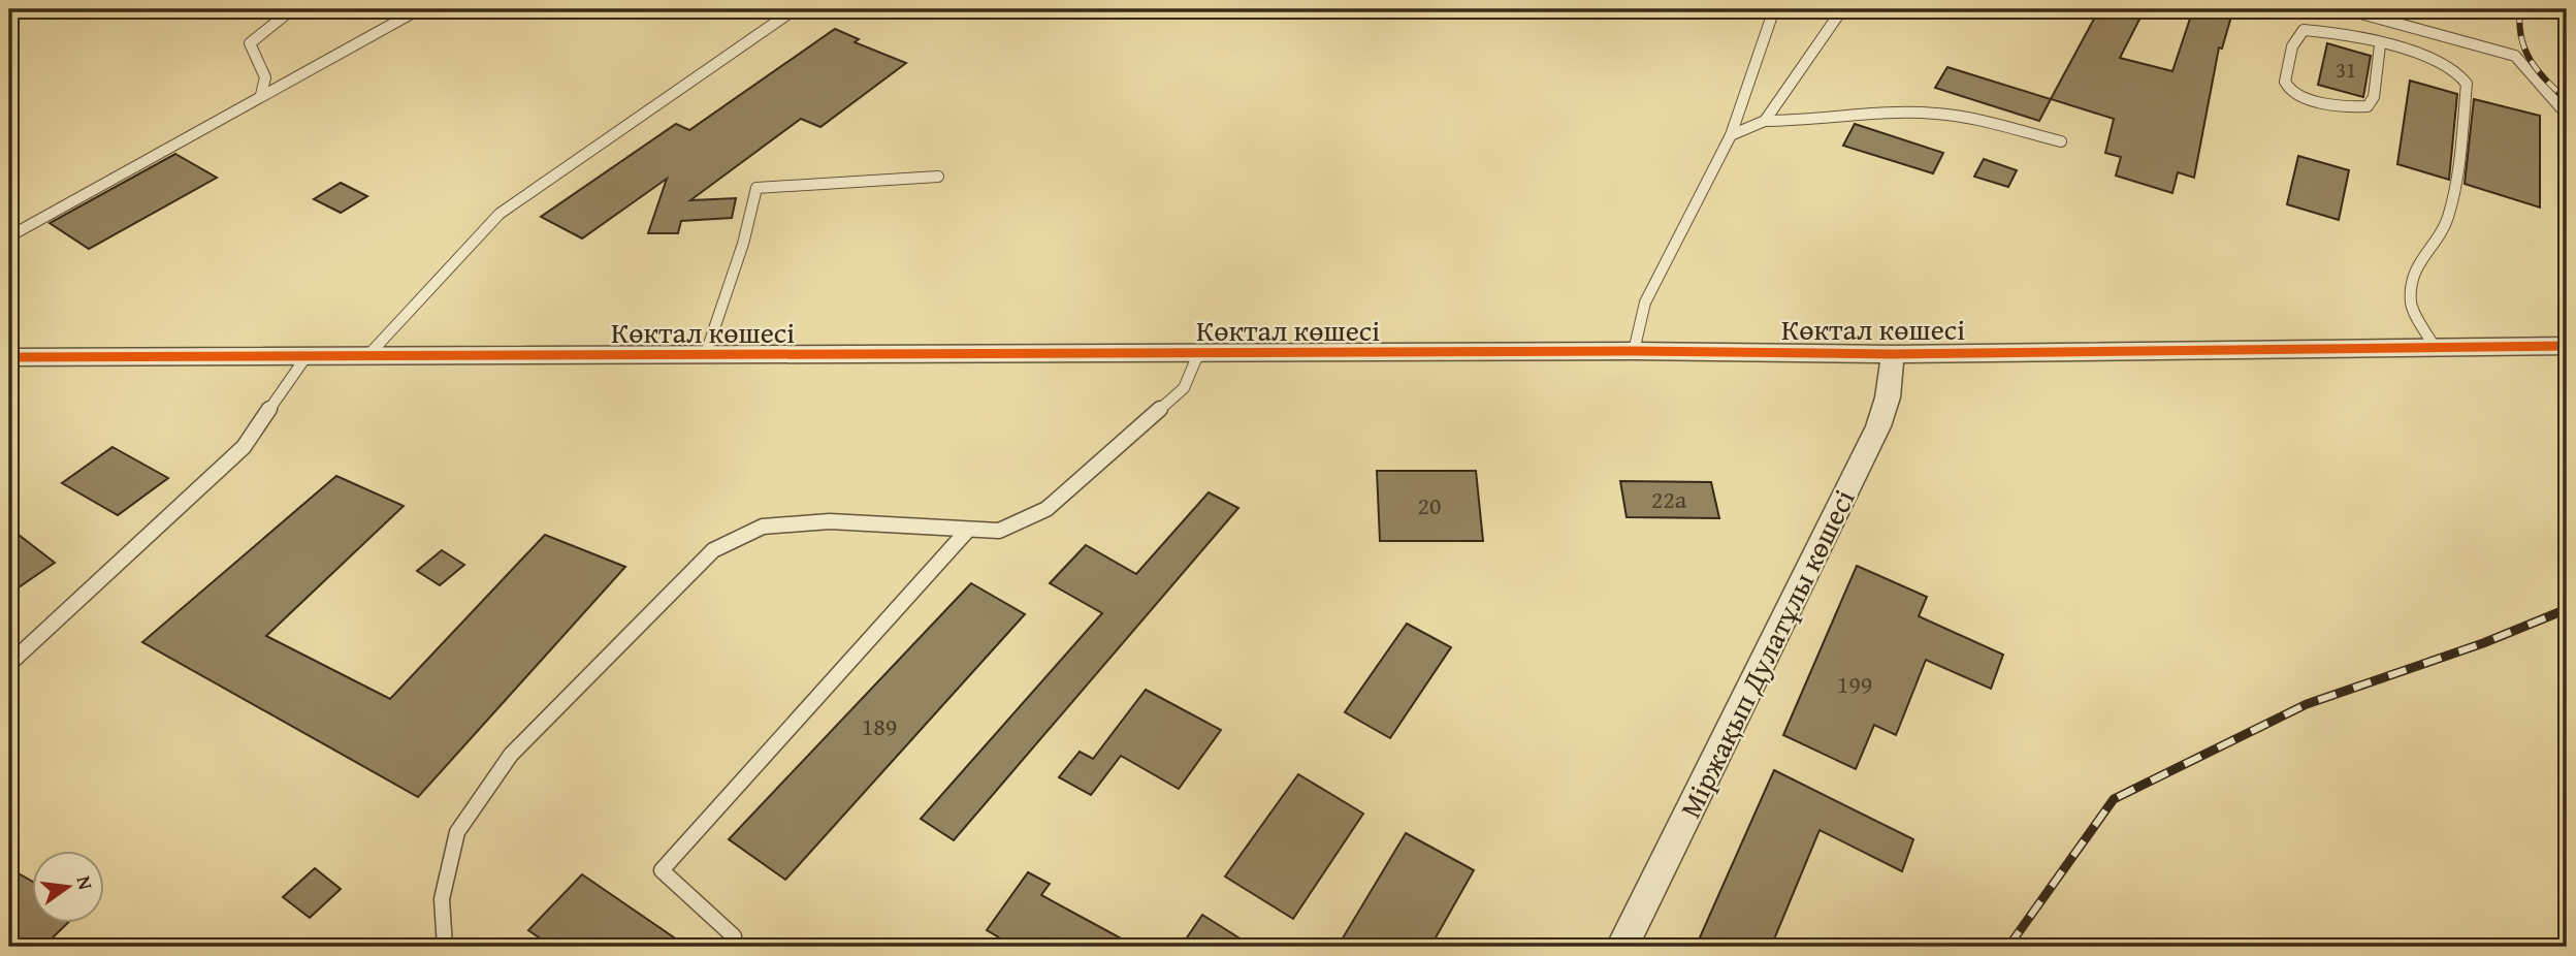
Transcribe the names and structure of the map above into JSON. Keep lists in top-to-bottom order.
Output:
{
  "streets": {
    "street": ["Көктал көшесі", "Міржақып Дулатұлы көшесі"]
  },
  "crossings": [
    ["Көктал көшесі", "Міржақып Дулатұлы көшесі"]
  ],
  "house_numbers": [
    "31",
    "22а",
    "20",
    "199",
    "189"
  ],
  "north": "right"
}
